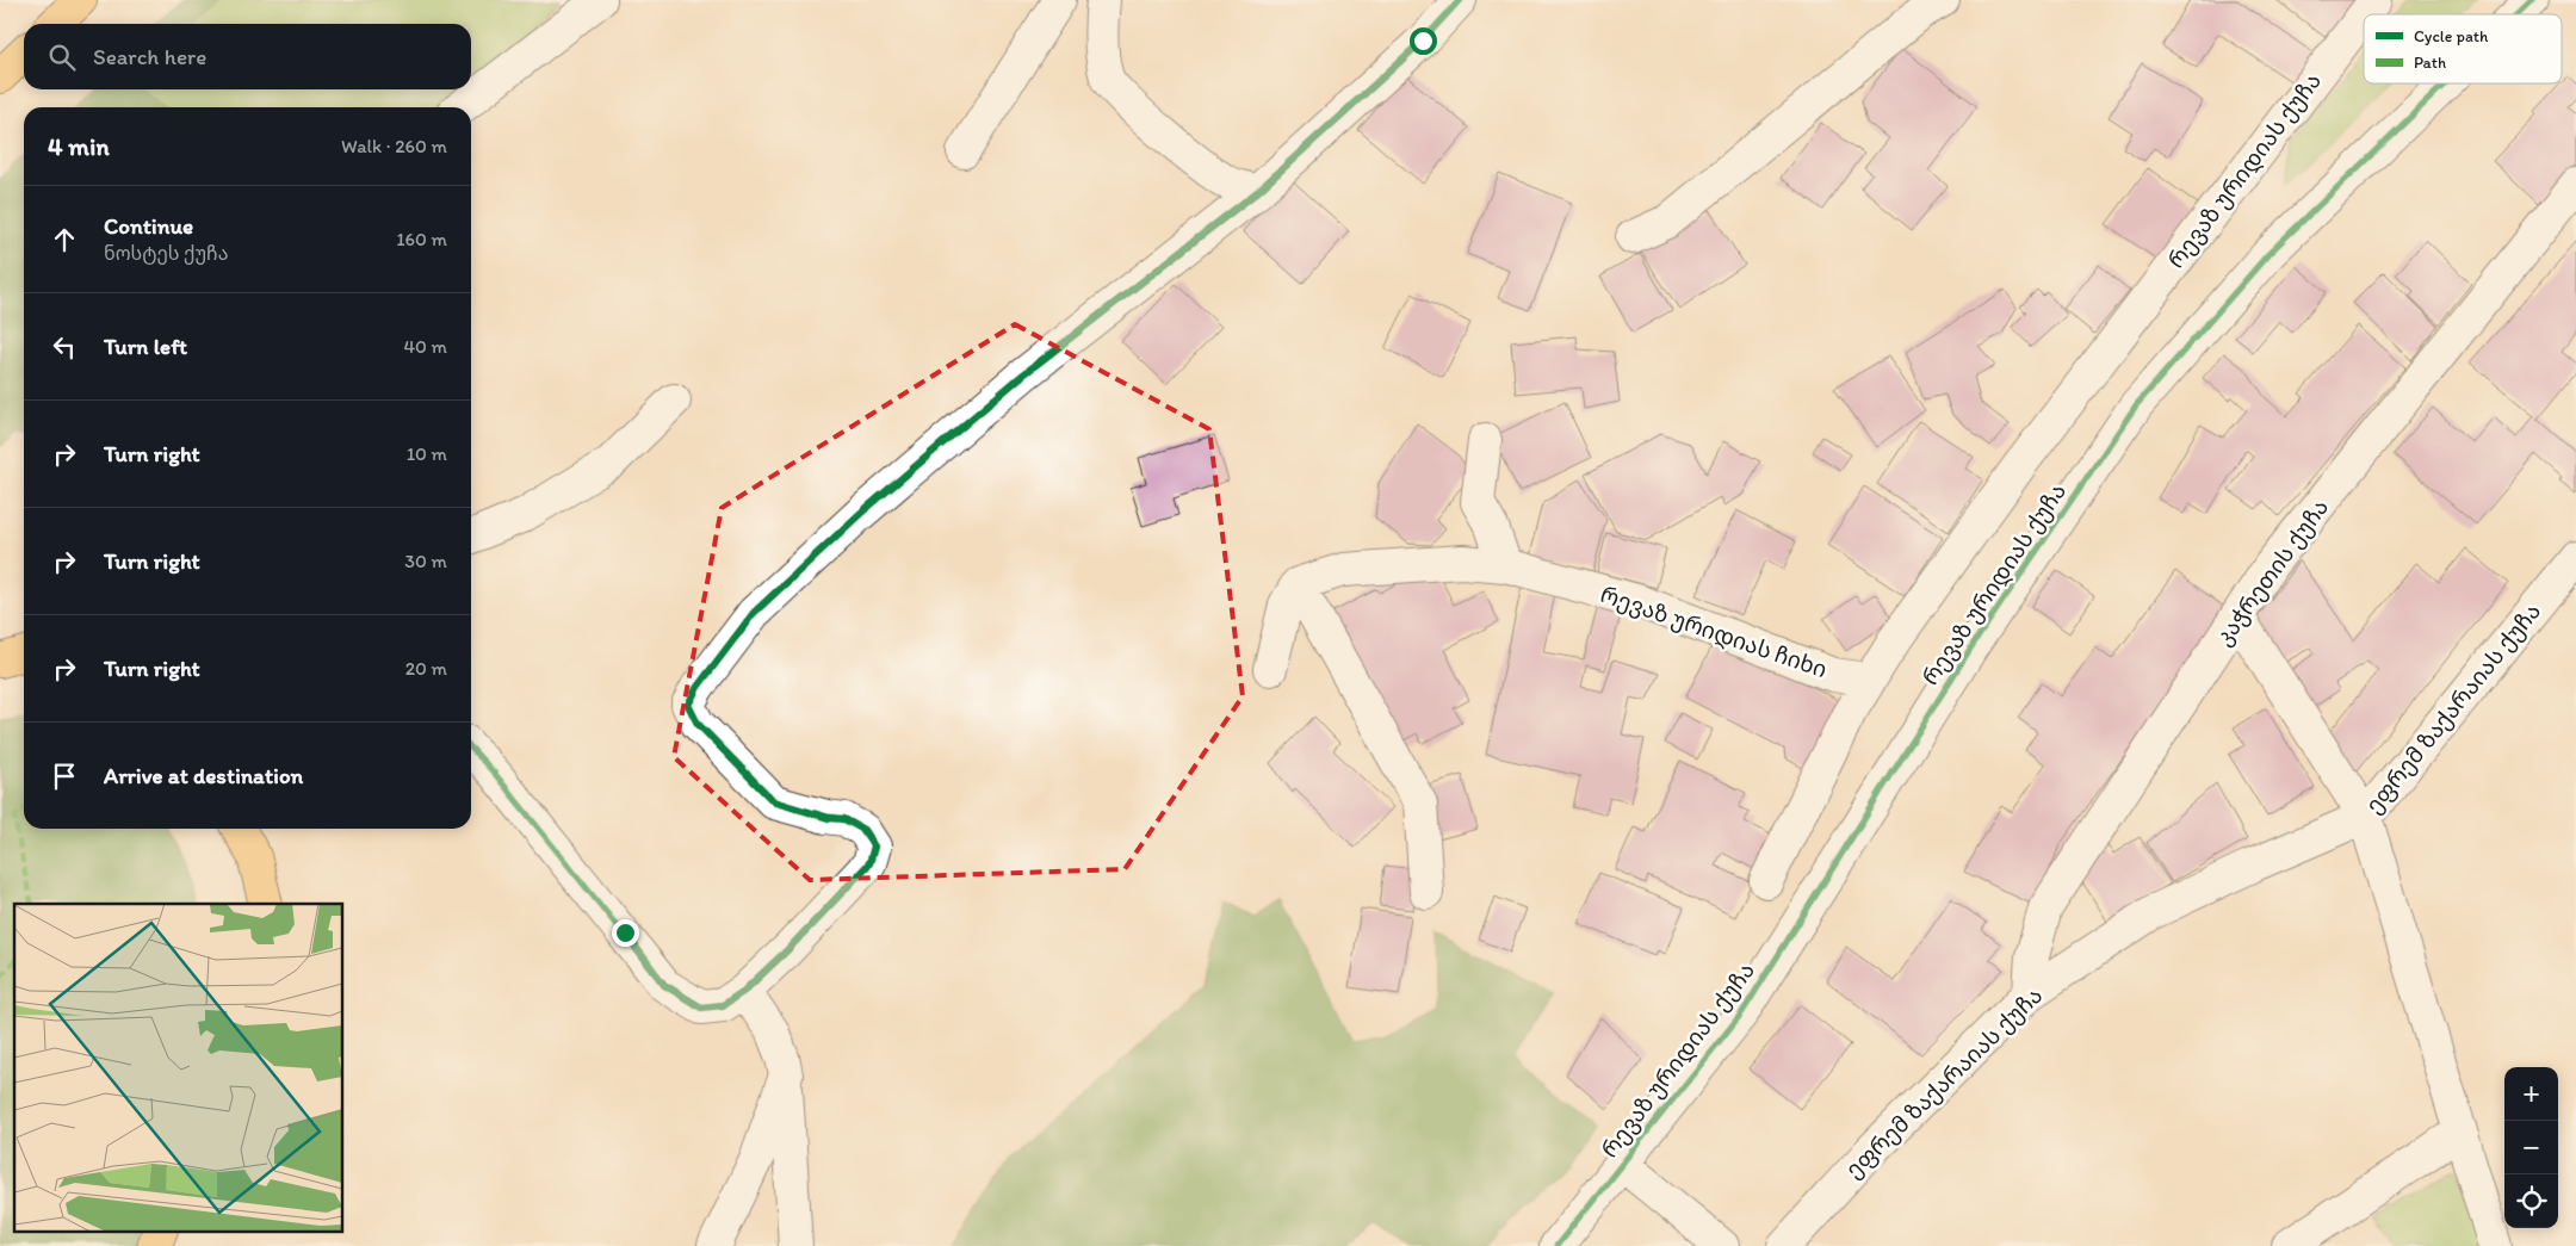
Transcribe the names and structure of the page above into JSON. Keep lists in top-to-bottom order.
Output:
{
  "streets": {
    "street": [
      "რევაზ ურიდიას ქუჩა",
      "კაჭრეთის ქუჩა",
      "რევაზ ურიდიას ჩიხი",
      "ეფრემ ზაქარაიას ქუჩა"
    ]
  },
  "crossings": [
    ["რევაზ ურიდიას ქუჩა", "რევაზ ურიდიას ჩიხი"],
    ["კაჭრეთის ქუჩა", "ეფრემ ზაქარაიას ქუჩა"]
  ],
  "legend": ["Cycle path", "Path"],
  "page": {
    "search": "Search here",
    "heading": ["4 min", "Walk · 260 m"],
    "list": [
      ["Continue", "ნოსტეს ქუჩა", "160 m"],
      ["Turn left", "40 m"],
      ["Turn right", "10 m"],
      ["Turn right", "30 m"],
      ["Turn right", "20 m"],
      "Arrive at destination"
    ],
    "map_buttons": ["+", "−"]
  }
}
